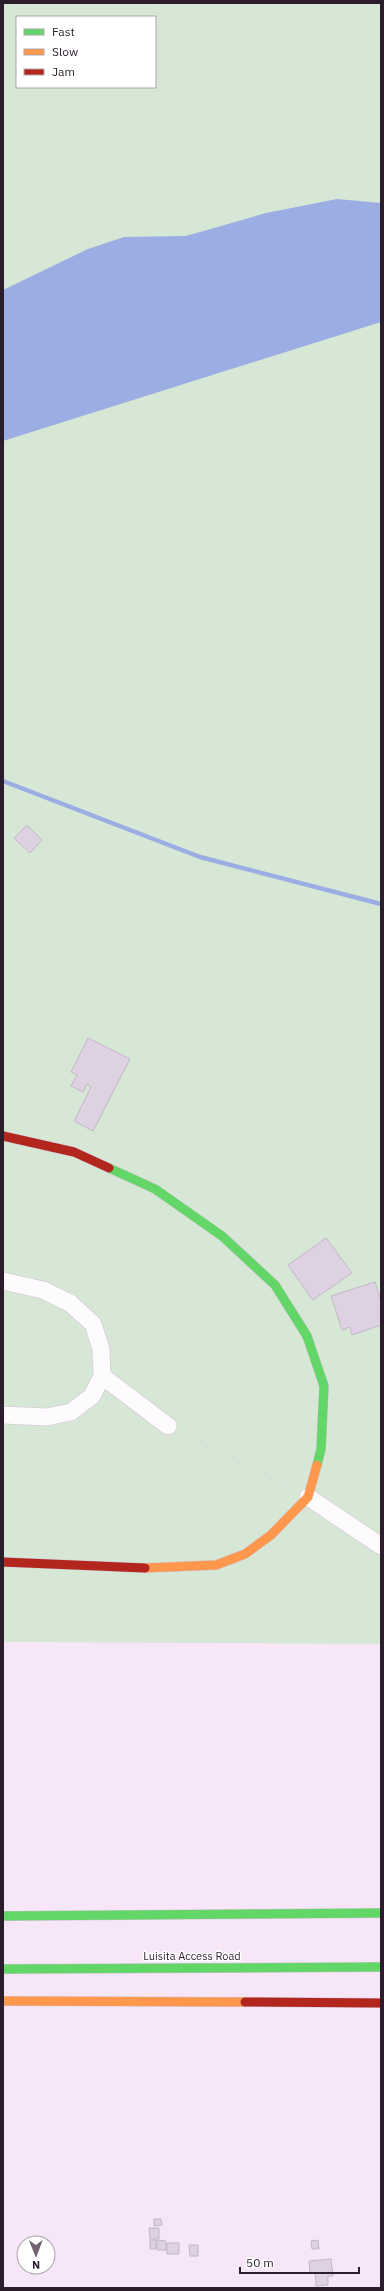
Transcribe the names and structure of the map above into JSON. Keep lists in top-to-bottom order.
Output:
{
  "streets": {
    "street": ["Luisita Access Road"]
  },
  "legend": ["Fast", "Slow", "Jam"],
  "scale_bar": "50 m",
  "north": "bottom"
}
